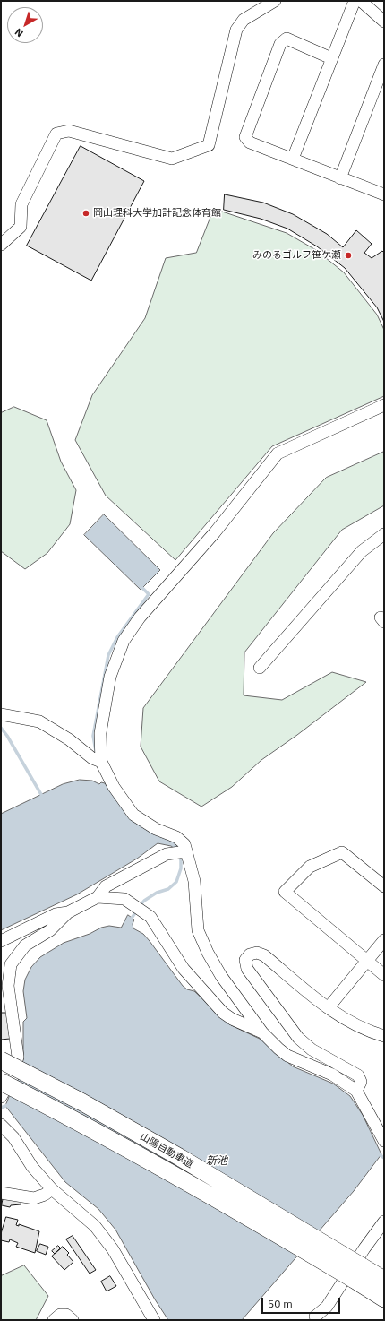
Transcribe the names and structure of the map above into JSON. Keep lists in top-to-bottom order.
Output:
{
  "streets": {
    "highway": ["山陽自動車道"]
  },
  "water": ["新池"],
  "places": ["岡山理科大学加計記念体育館", "みのるゴルフ笹ケ瀬"],
  "scale_bar": "50 m",
  "north": "bottom left"
}
